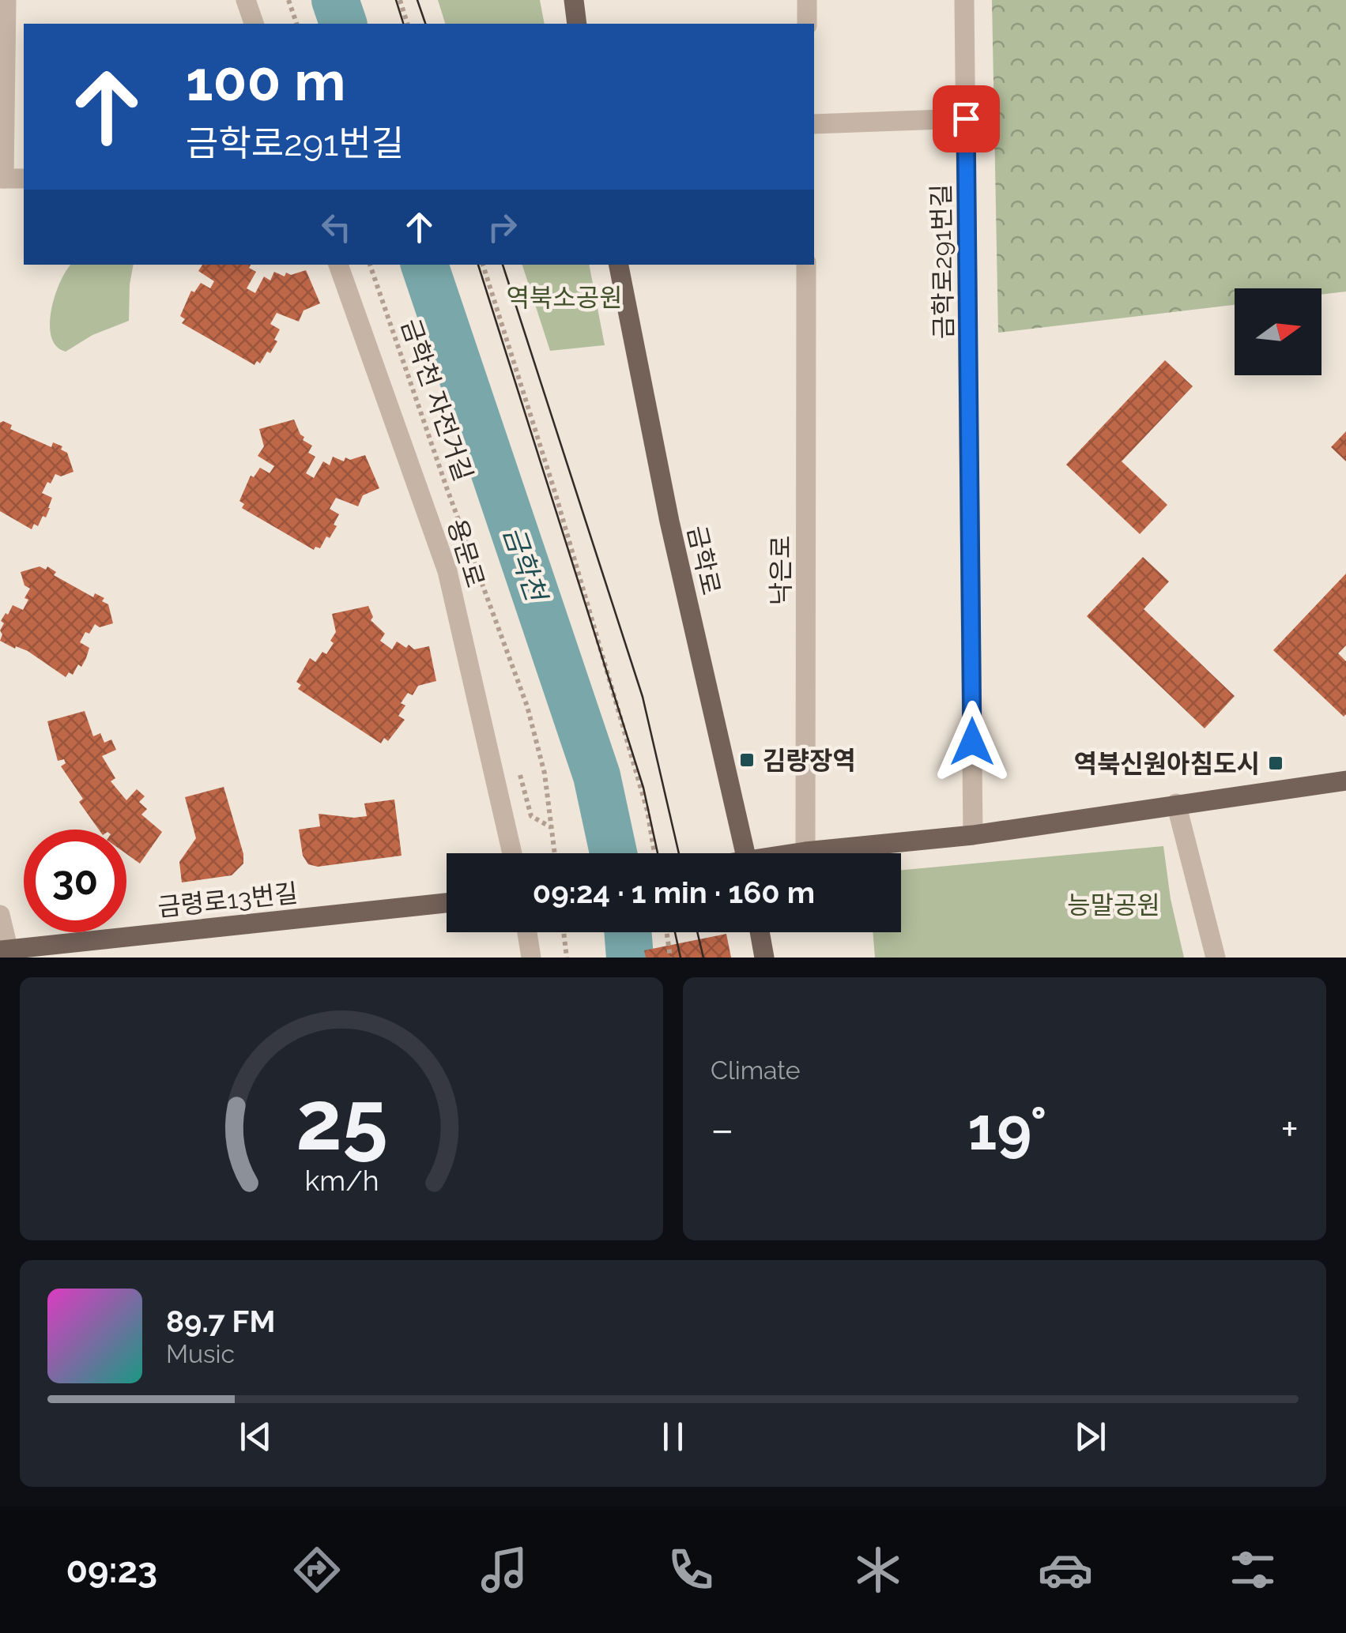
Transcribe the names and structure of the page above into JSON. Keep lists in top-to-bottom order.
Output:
{
  "streets": {
    "main road": ["금학로", "금령로13번길"],
    "street": ["금학로291번길", "용문로", "낙은로"],
    "path": ["금학천 자전거길"]
  },
  "water": ["금학천"],
  "parks": ["역북소공원", "능말공원"],
  "places": {
    "transit": ["김량장역", "역북신원아침도시"]
  },
  "north": "right",
  "page": {
    "turn": ["100 m", "금학로291번길"],
    "limit": "30",
    "trip": "09:24 · 1 min · 160 m",
    "tile": "Climate",
    "heat": ["−", "19°", "+"],
    "song": ["89.7 FM", "Music"],
    "tabs": "09:23",
    "gauge": ["25", "km/h"]
  }
}
